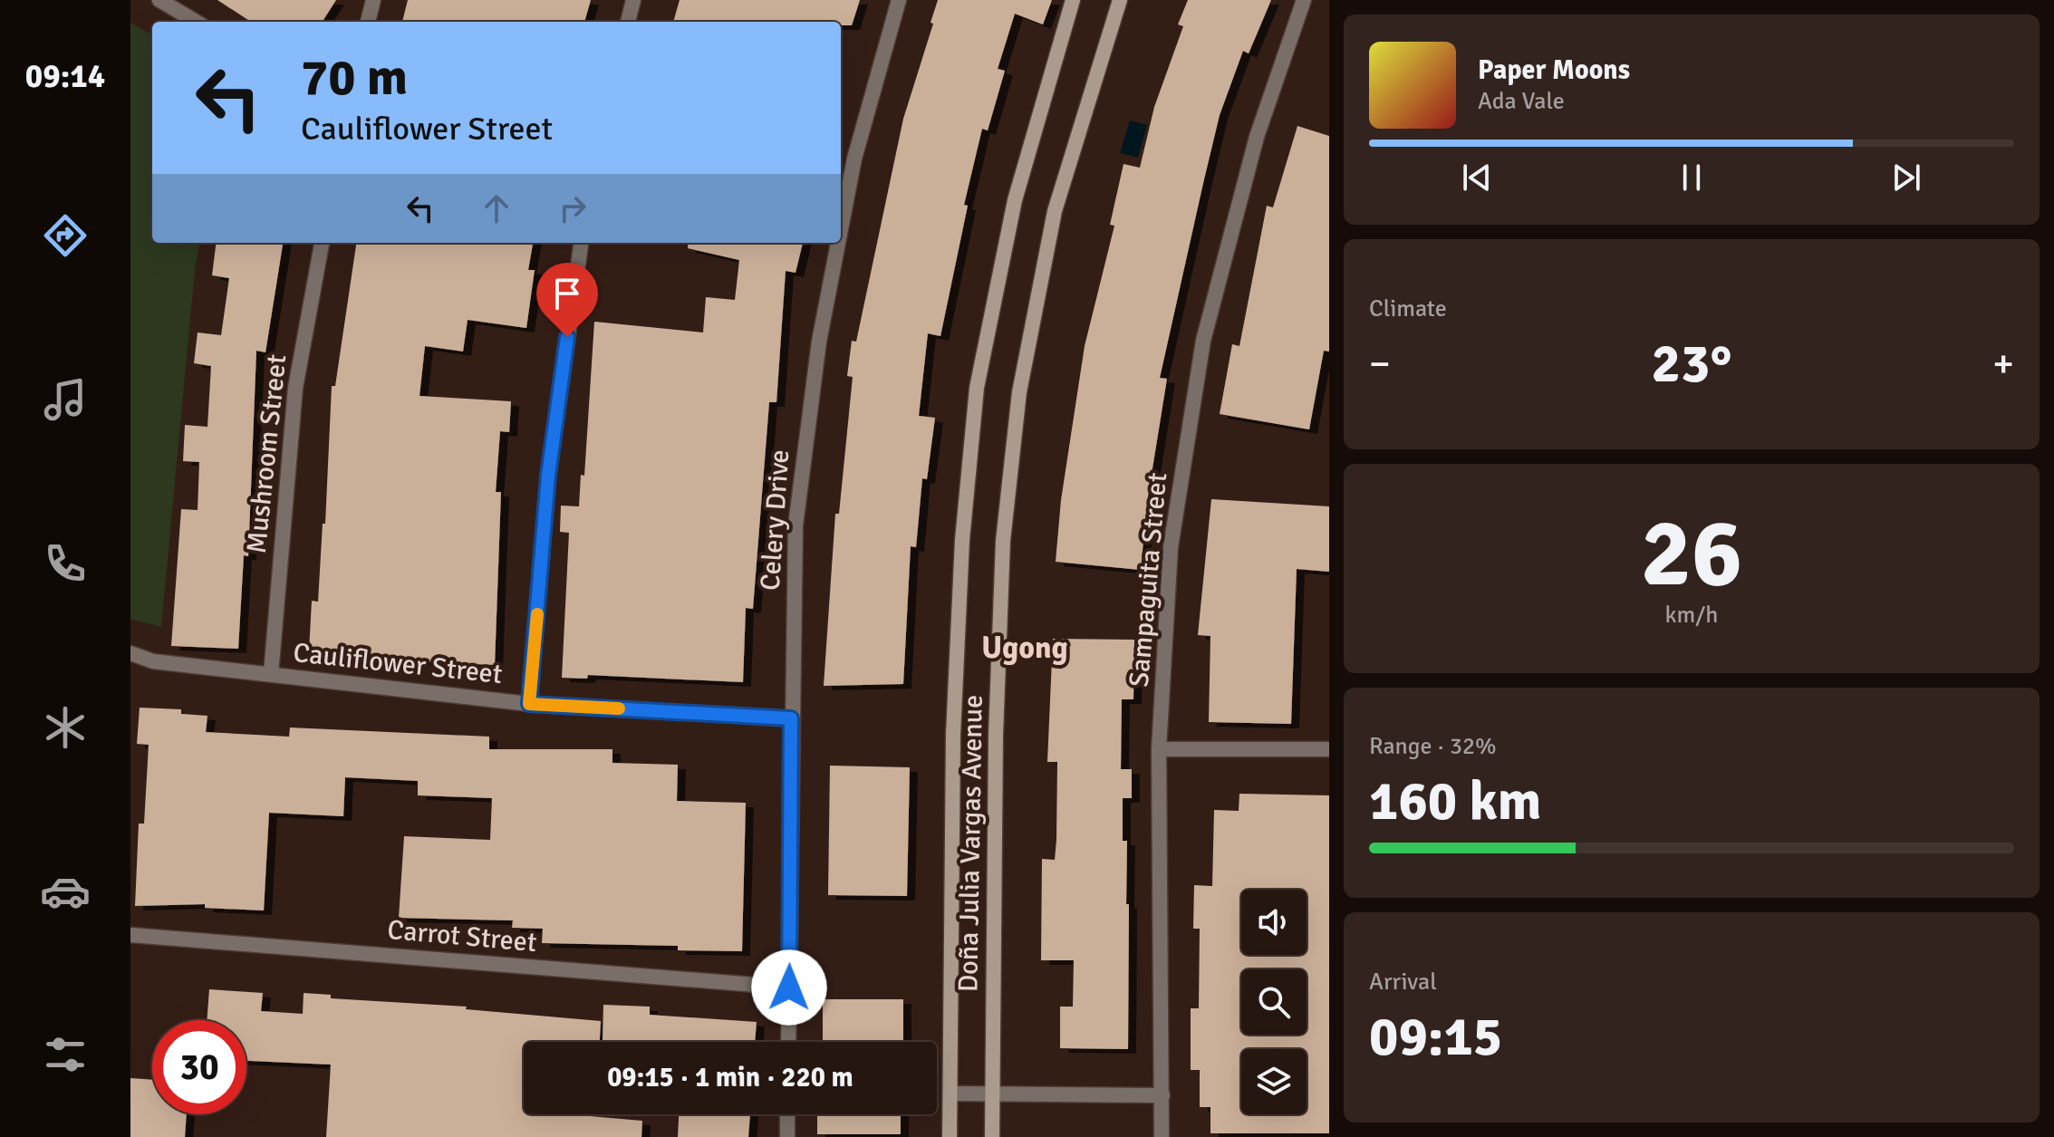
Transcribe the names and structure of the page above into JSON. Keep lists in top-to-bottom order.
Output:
{
  "streets": {
    "main road": ["Doña Julia Vargas Avenue"],
    "street": [
      "Mushroom Street",
      "Celery Drive",
      "Sampaguita Street",
      "Cauliflower Street",
      "Carrot Street"
    ]
  },
  "crossings": [
    ["Mushroom Street", "Cauliflower Street"],
    ["Celery Drive", "Cauliflower Street"],
    ["Celery Drive", "Carrot Street"]
  ],
  "districts": ["Ugong"],
  "page": {
    "tabs": "09:14",
    "turn": ["70 m", "Cauliflower Street"],
    "song": ["Paper Moons", "Ada Vale"],
    "tile": [
      "Climate",
      ["26", "km/h"],
      ["Range · 32%", "160 km"],
      ["Arrival", "09:15"]
    ],
    "heat": ["−", "23°", "+"],
    "limit": "30",
    "trip": "09:15 · 1 min · 220 m"
  }
}
